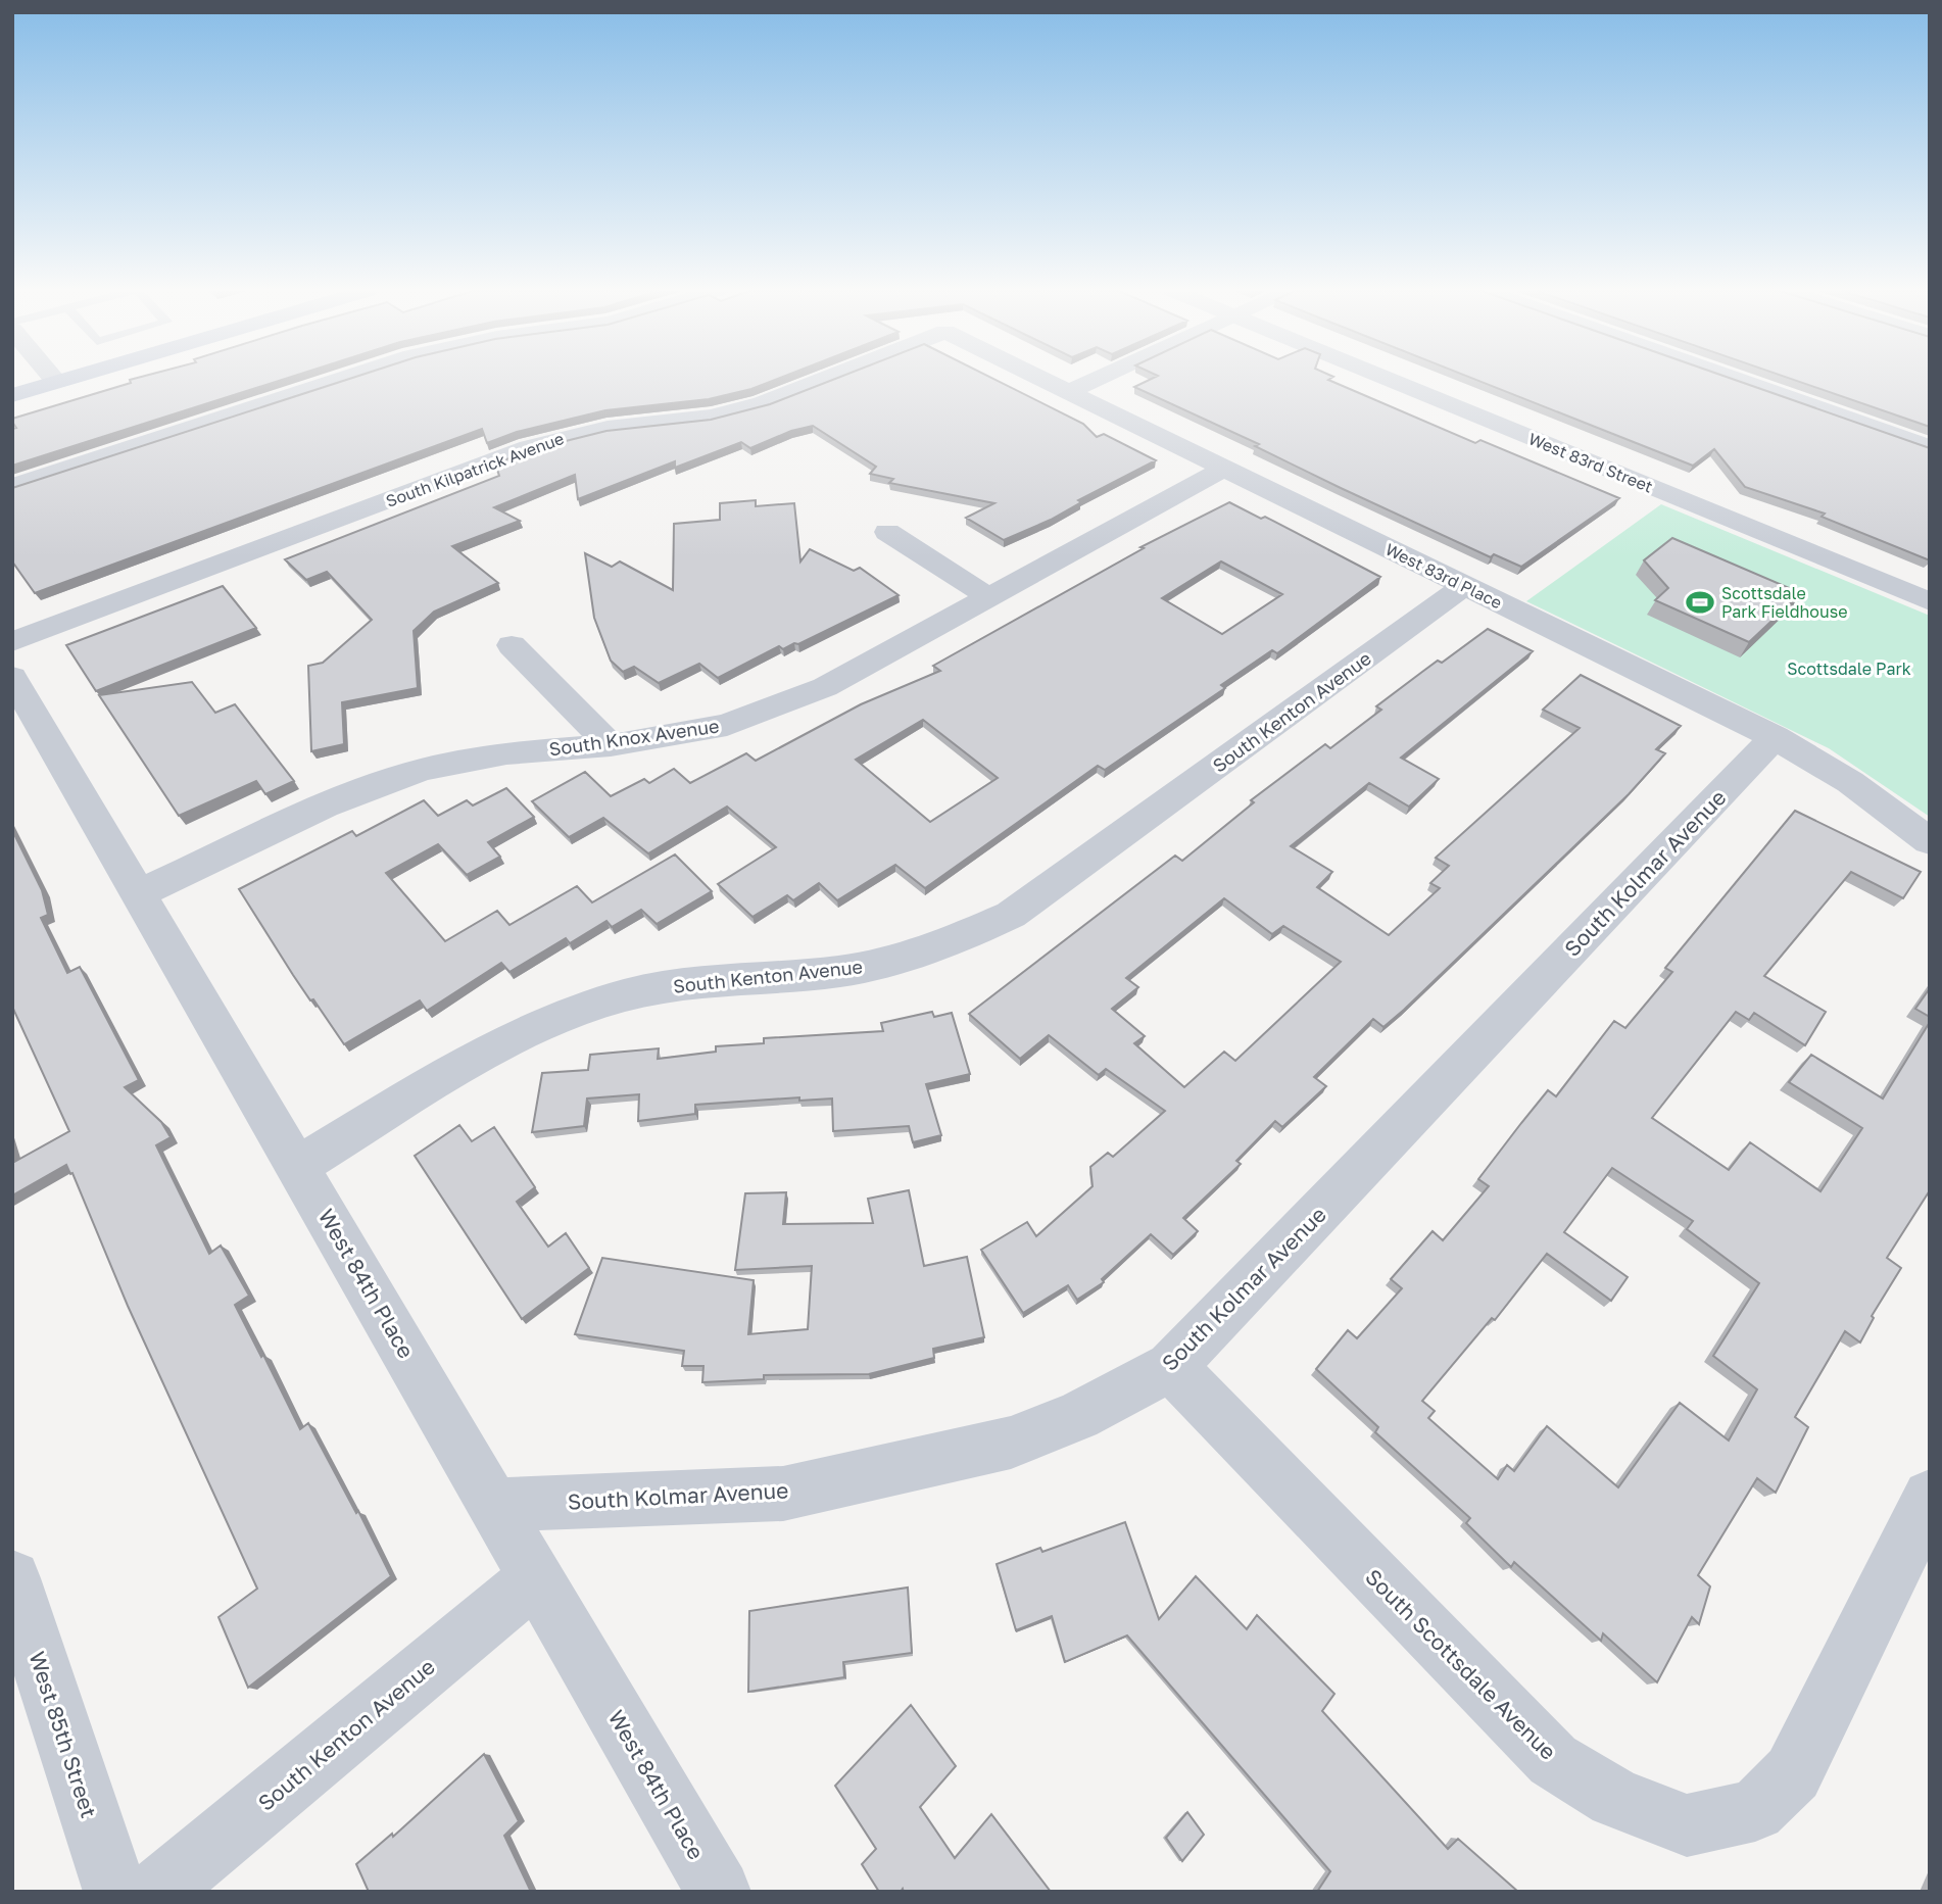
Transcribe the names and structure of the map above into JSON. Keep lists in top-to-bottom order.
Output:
{
  "streets": {
    "street": [
      "West 83rd Street",
      "South Kilpatrick Avenue",
      "West 83rd Place",
      "South Kenton Avenue",
      "South Knox Avenue",
      "South Kolmar Avenue",
      "West 84th Place",
      "South Scottsdale Avenue",
      "West 85th Street"
    ]
  },
  "crossings": [
    ["West 83rd Place", "South Kenton Avenue"],
    ["West 83rd Place", "South Knox Avenue"],
    ["West 83rd Place", "South Kolmar Avenue"],
    ["South Kenton Avenue", "West 84th Place"],
    ["South Knox Avenue", "West 84th Place"],
    ["South Kolmar Avenue", "West 84th Place"],
    ["South Kolmar Avenue", "South Scottsdale Avenue"]
  ],
  "parks": ["Scottsdale Park"],
  "places": {
    "sports": ["Scottsdale Park Fieldhouse"]
  }
}
